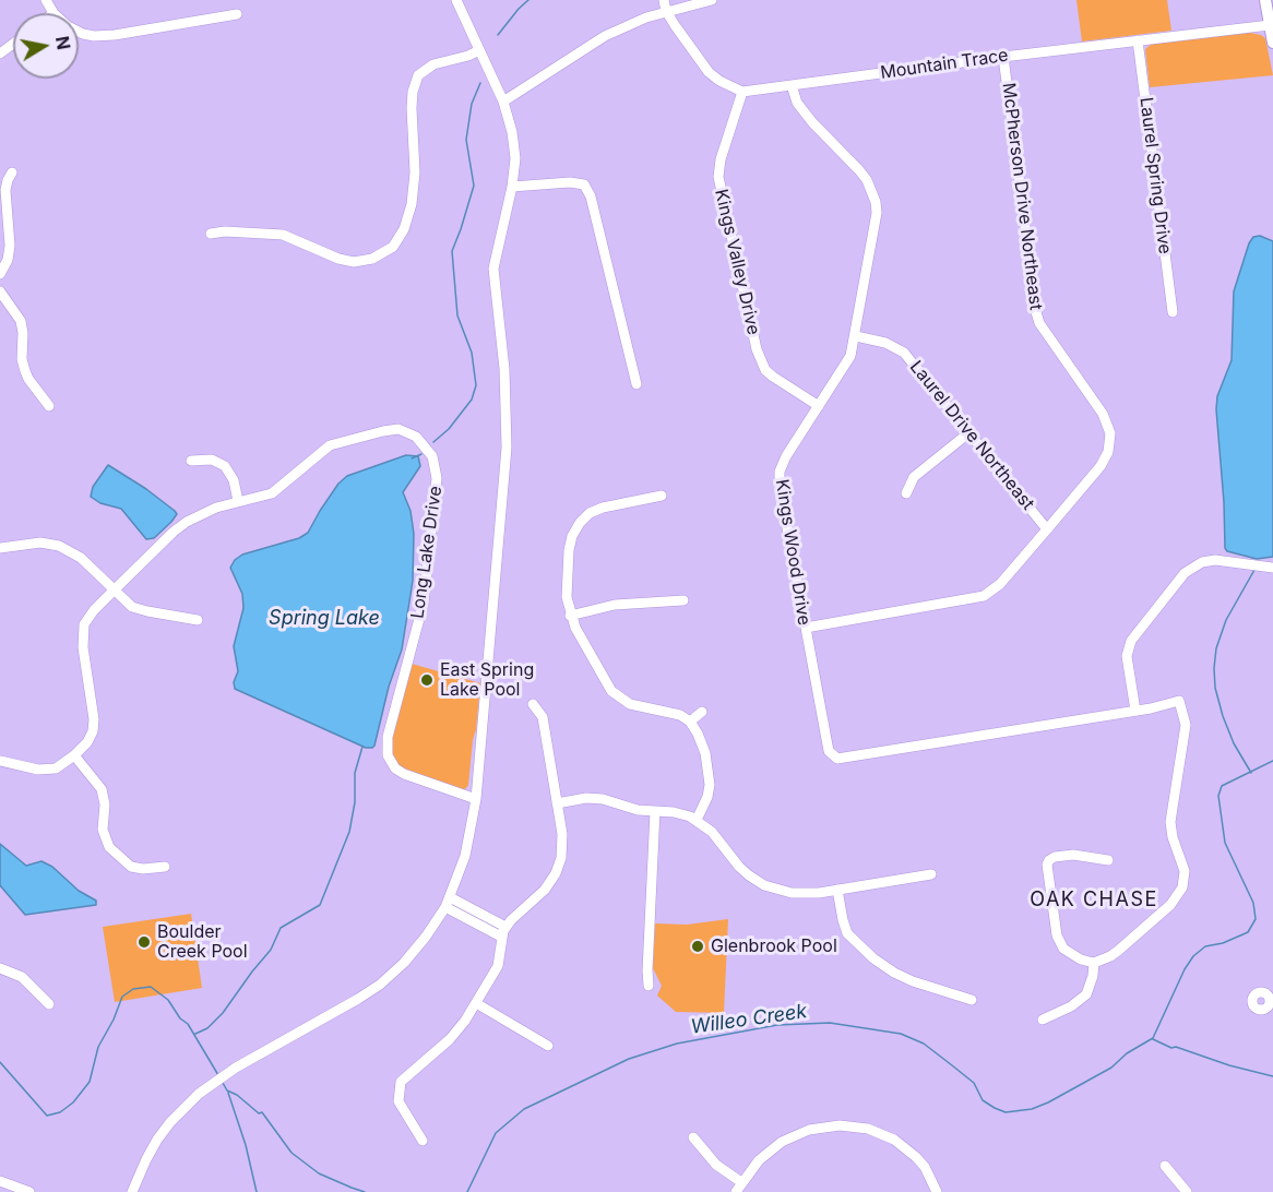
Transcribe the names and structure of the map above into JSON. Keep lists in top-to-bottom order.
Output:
{
  "streets": {
    "street": [
      "Mountain Trace",
      "Laurel Spring Drive",
      "McPherson Drive Northeast",
      "Kings Valley Drive",
      "Laurel Drive Northeast",
      "Long Lake Drive",
      "Kings Wood Drive"
    ]
  },
  "crossings": [
    ["Mountain Trace", "Laurel Spring Drive"],
    ["Mountain Trace", "McPherson Drive Northeast"],
    ["Mountain Trace", "Kings Valley Drive"],
    ["Mountain Trace", "Kings Wood Drive"],
    ["McPherson Drive Northeast", "Laurel Drive Northeast"],
    ["McPherson Drive Northeast", "Kings Wood Drive"],
    ["Kings Valley Drive", "Kings Wood Drive"],
    ["Laurel Drive Northeast", "Kings Wood Drive"]
  ],
  "districts": ["OAK CHASE"],
  "water": ["Spring Lake", "Willeo Creek"],
  "places": ["East Spring Lake Pool", "Boulder Creek Pool", "Glenbrook Pool"],
  "north": "right"
}
